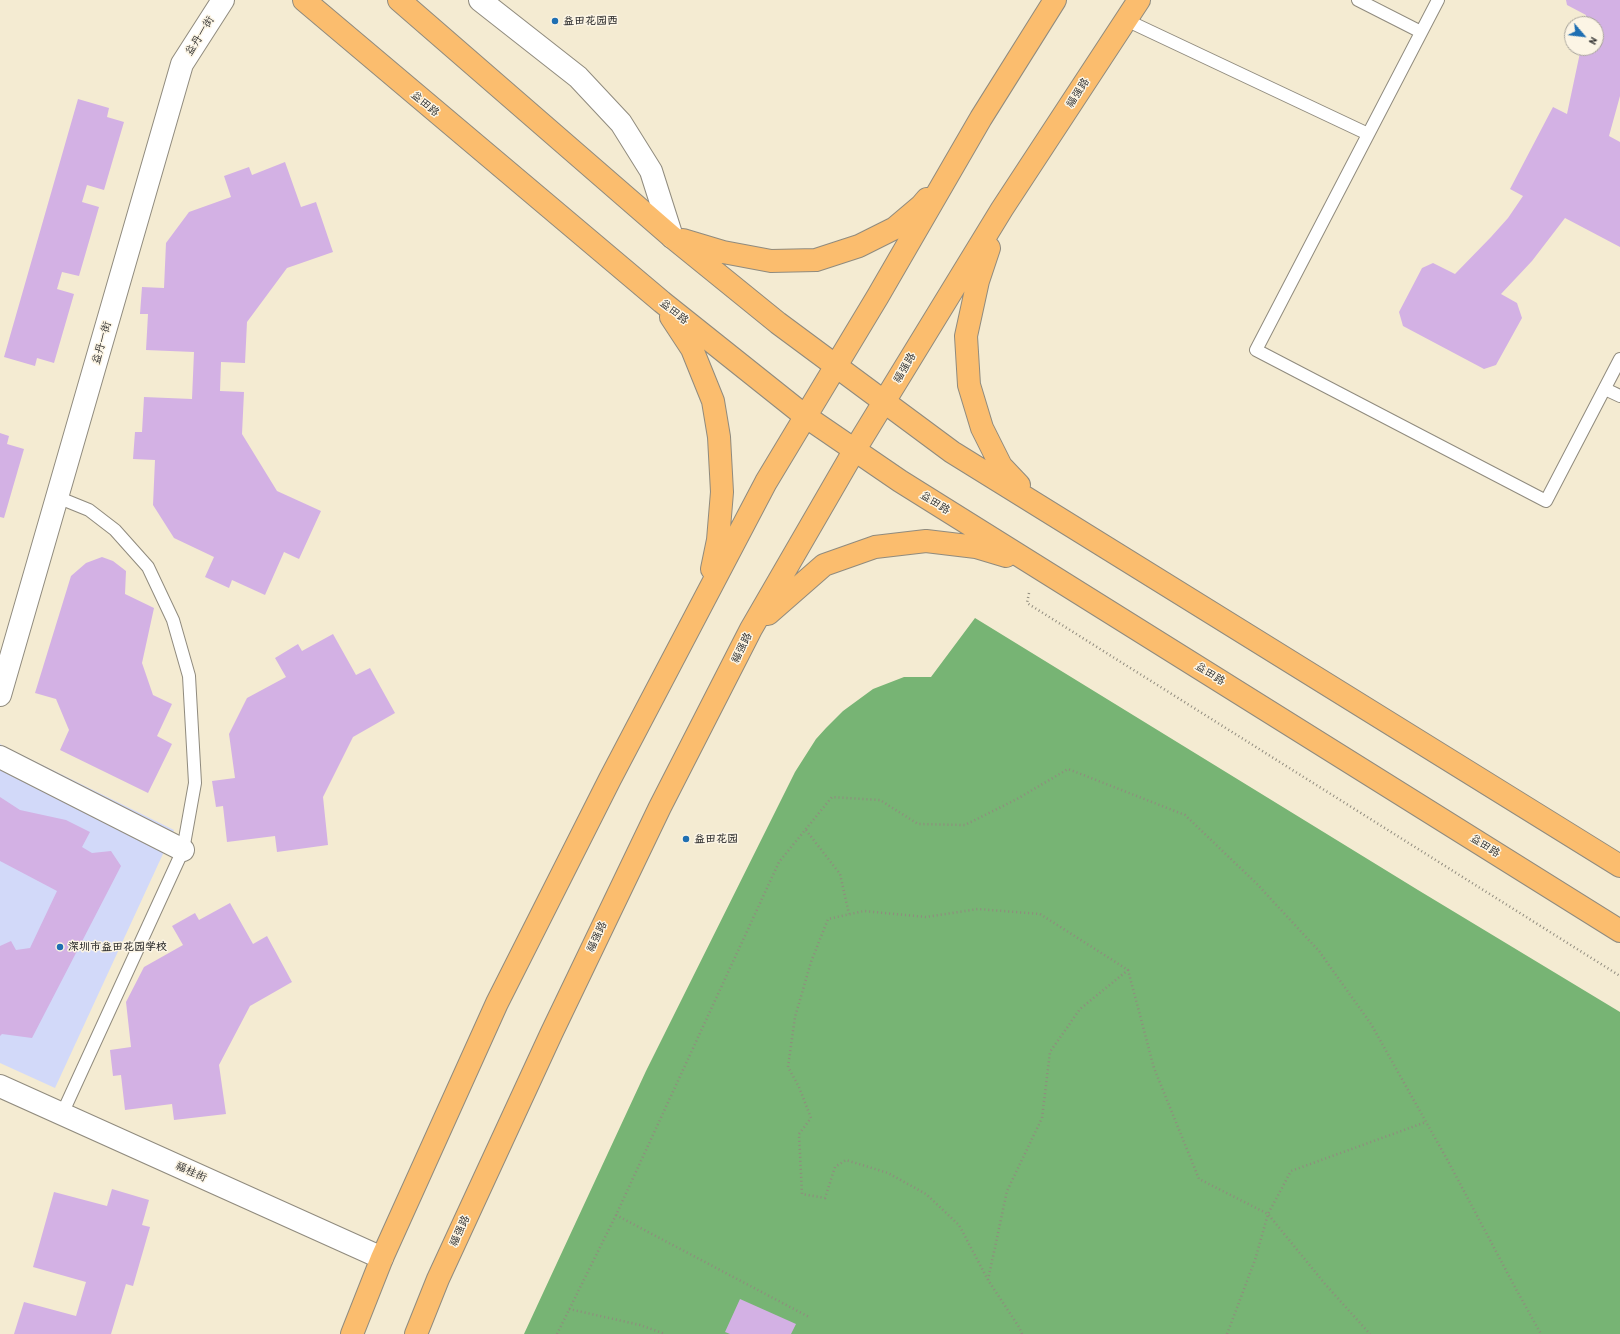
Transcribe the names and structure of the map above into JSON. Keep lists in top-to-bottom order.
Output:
{
  "streets": {
    "main road": ["福强路", "益田路"],
    "street": ["益丹一街", "福桂街"]
  },
  "crossings": [
    ["福强路", "益田路"]
  ],
  "places": ["益田花园西", "益田花园", "深圳市益田花园学校"],
  "north": "bottom right"
}
